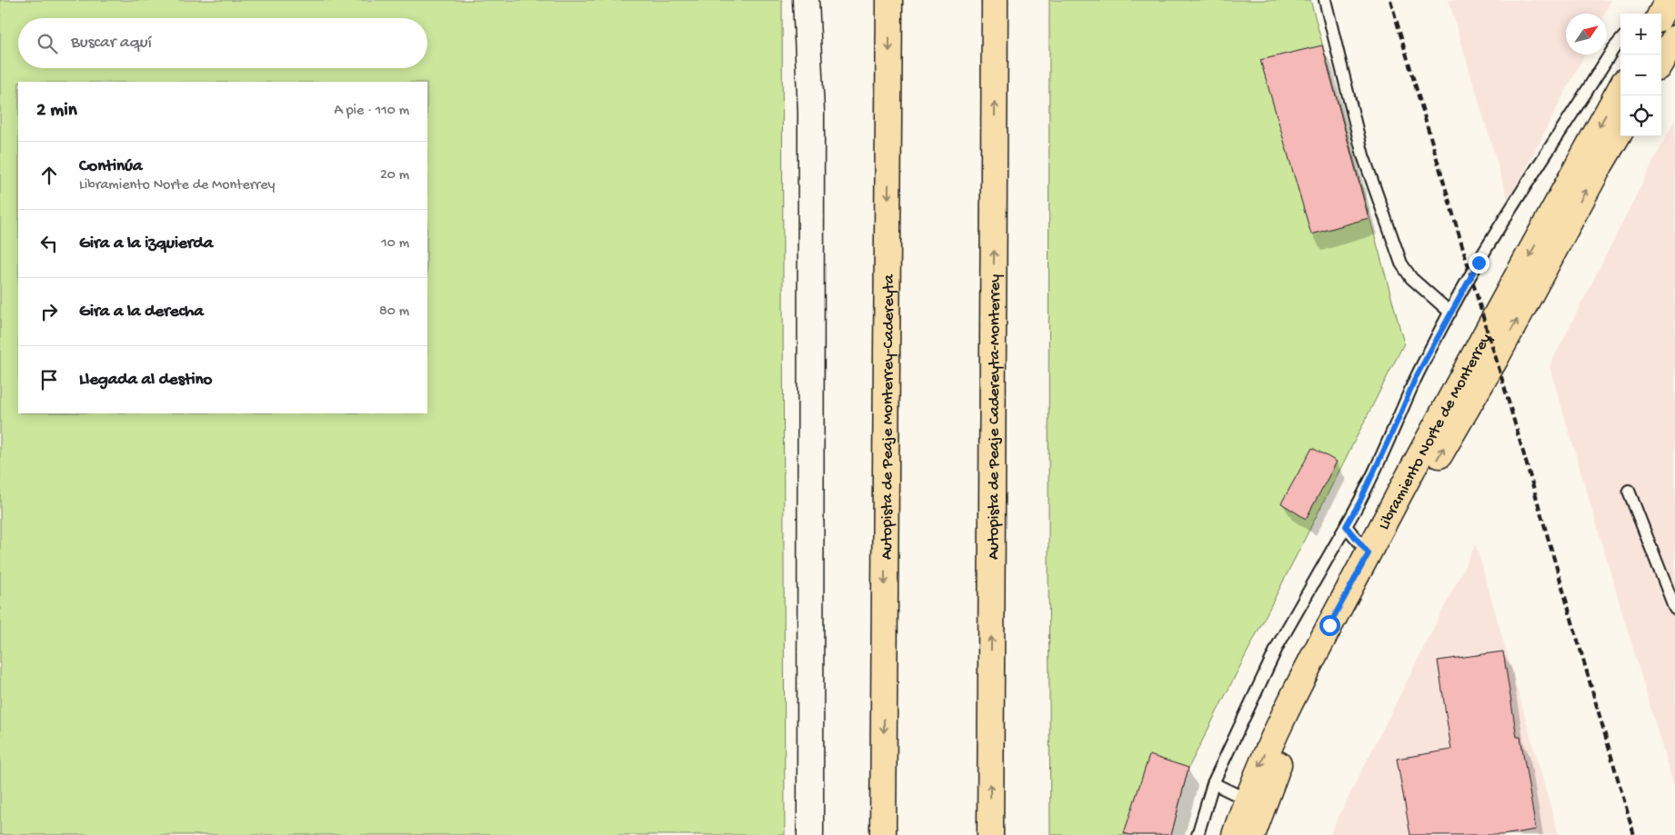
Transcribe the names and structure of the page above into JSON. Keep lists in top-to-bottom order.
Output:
{
  "streets": {
    "main road": ["Autopista de Peaje Monterrey-Cadereyta", "Autopista de Peaje Cadereyta-Monterrey", "Libramiento Norte de Monterrey"]
  },
  "one_way": ["Autopista de Peaje Monterrey-Cadereyta", "Autopista de Peaje Cadereyta-Monterrey"],
  "north": "top right",
  "page": {
    "map_buttons": ["+", "−"],
    "search": "Buscar aquí",
    "heading": ["2 min", "A pie · 110 m"],
    "list": [
      ["Continúa", "Libramiento Norte de Monterrey", "20 m"],
      ["Gira a la izquierda", "10 m"],
      ["Gira a la derecha", "80 m"],
      "Llegada al destino"
    ]
  }
}
